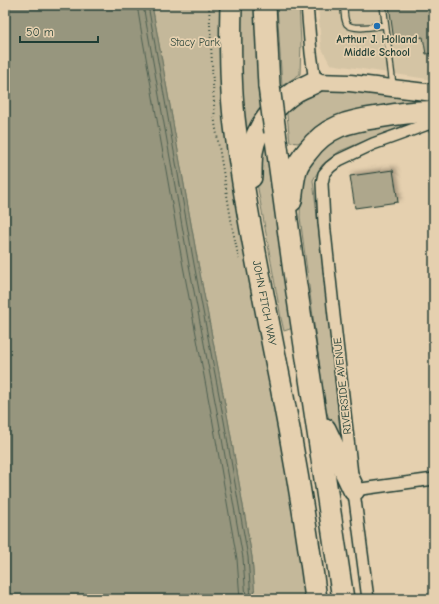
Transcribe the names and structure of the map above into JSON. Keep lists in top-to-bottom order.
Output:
{
  "streets": {
    "highway": ["JOHN FITCH WAY"],
    "street": ["RIVERSIDE AVENUE"]
  },
  "parks": ["Stacy Park"],
  "places": ["Arthur J. Holland Middle School"],
  "scale_bar": "50 m"
}
